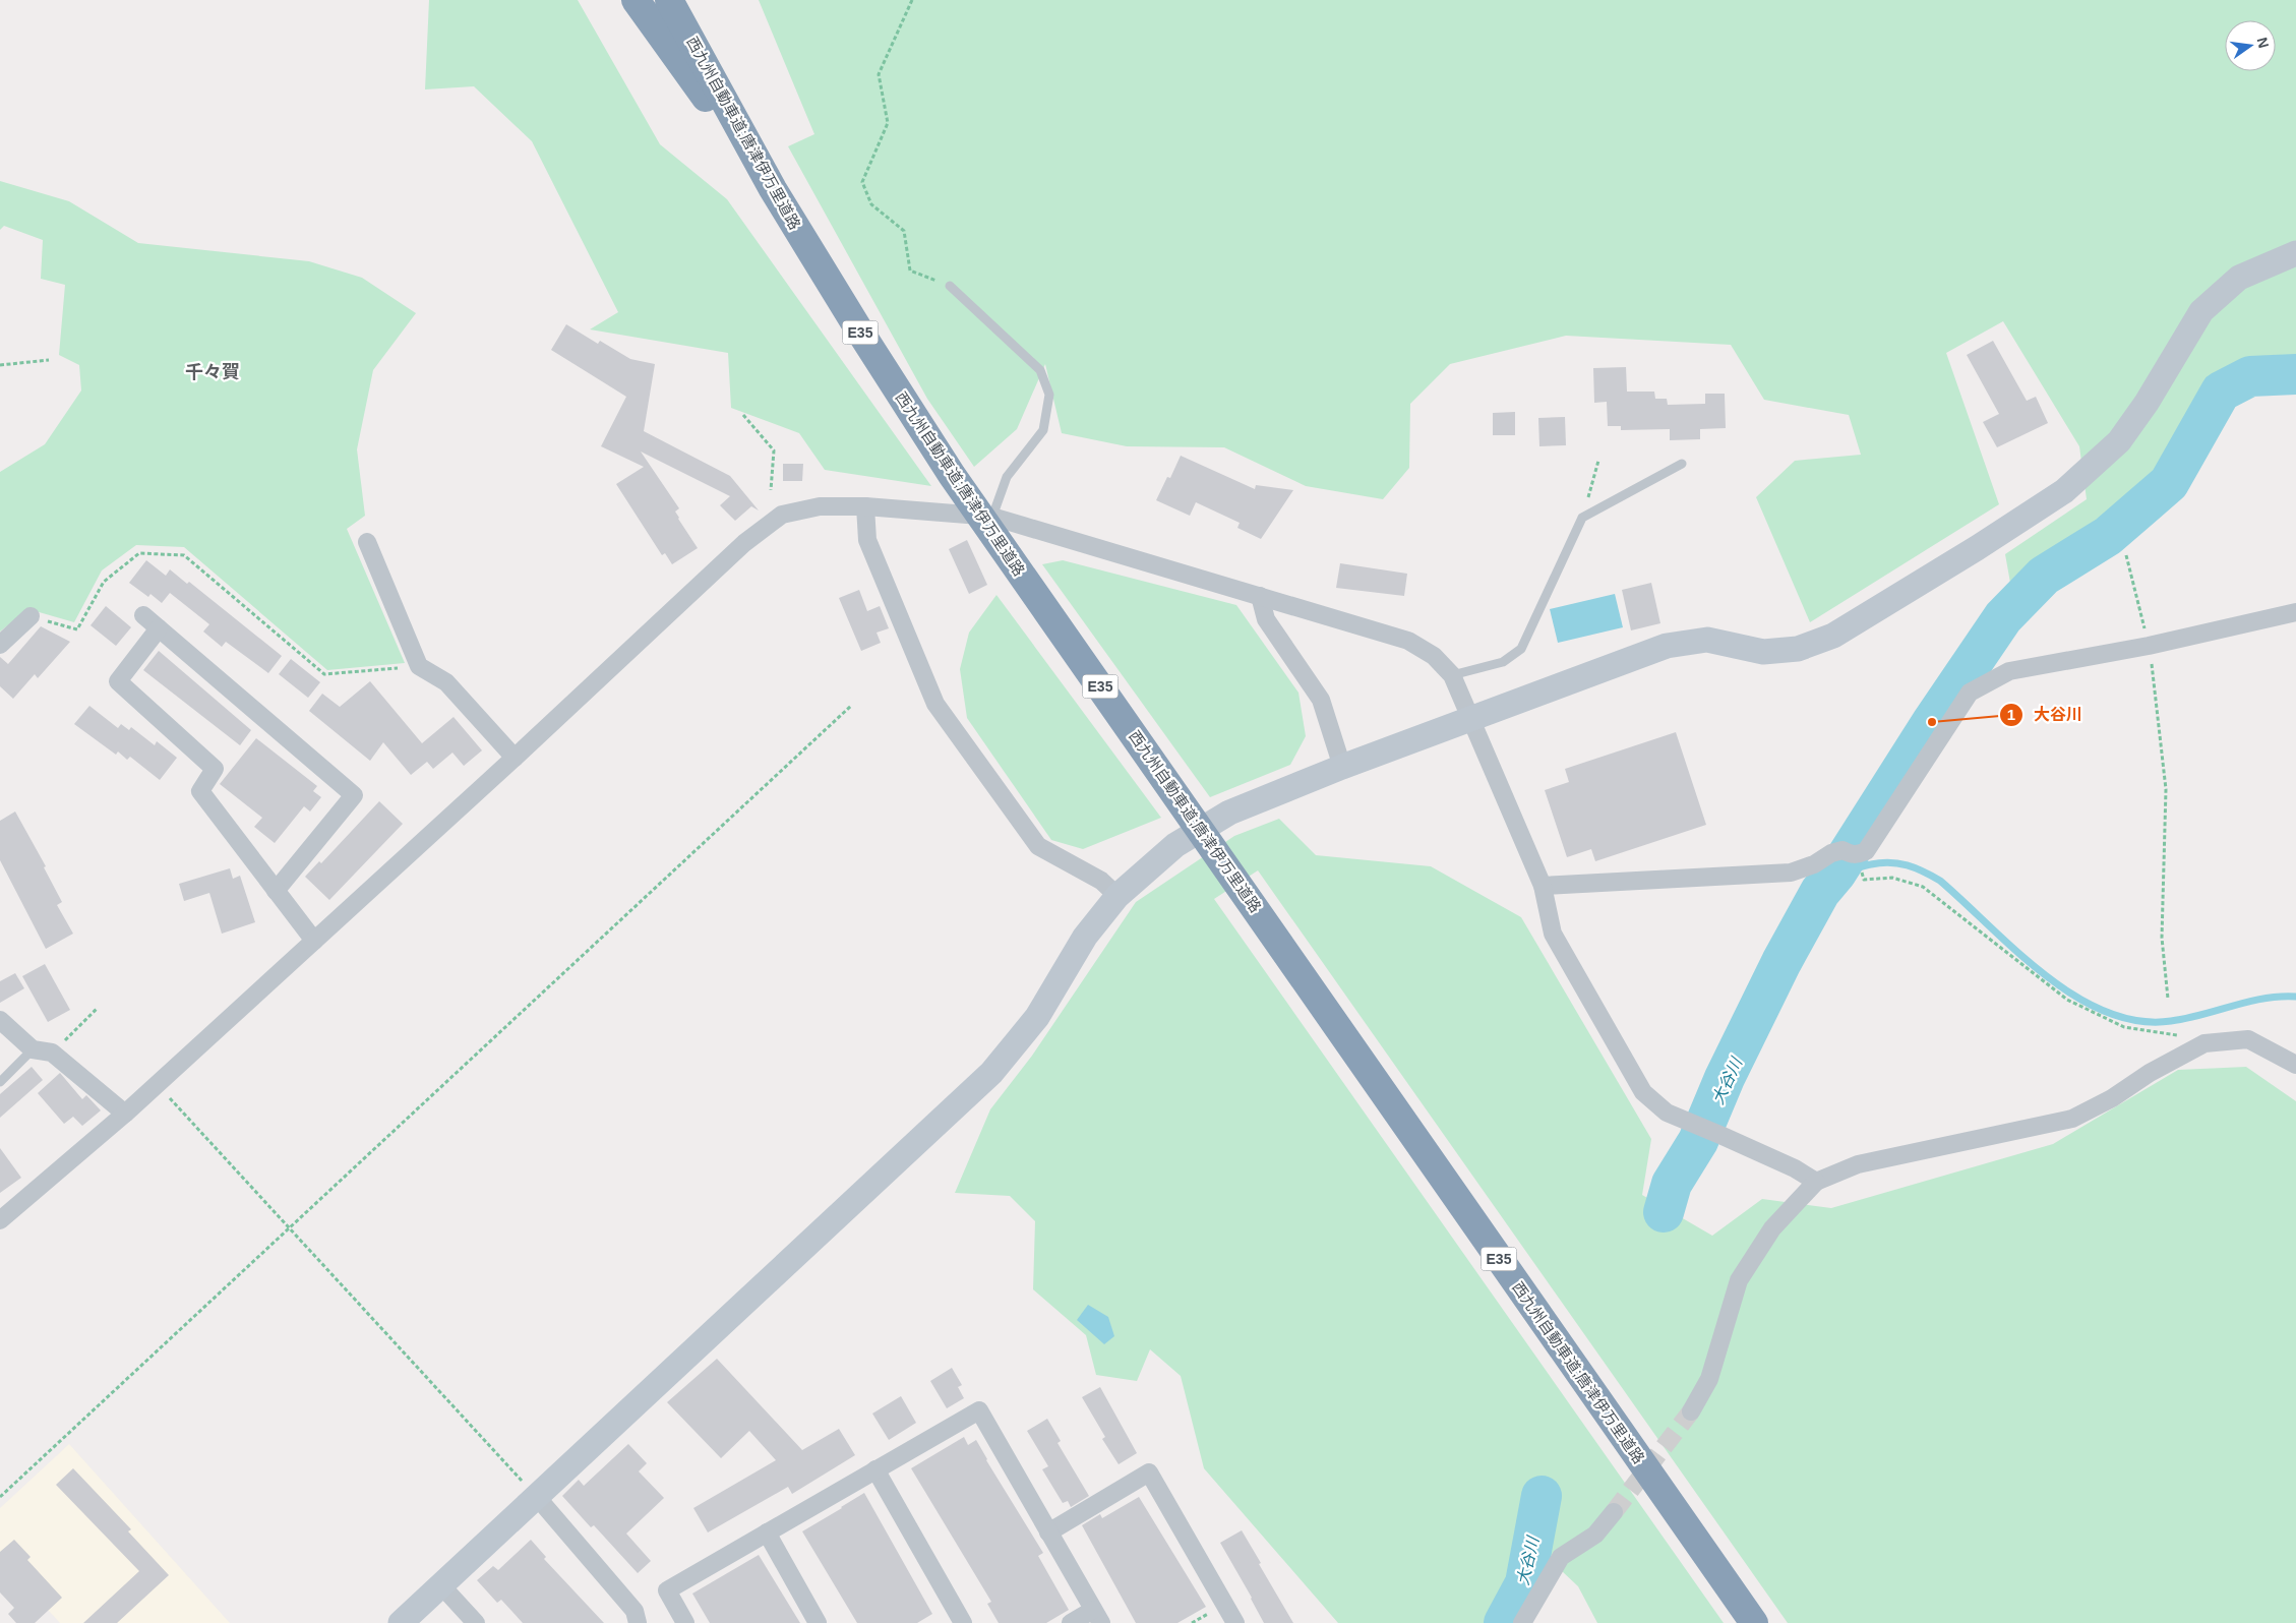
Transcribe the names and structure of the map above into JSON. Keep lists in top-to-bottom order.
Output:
{
  "streets": {
    "highway": ["西九州自動車道;唐津伊万里道路", "E35"]
  },
  "districts": ["千々賀"],
  "water": ["大谷川"],
  "places": ["大谷川"],
  "north": "right"
}
